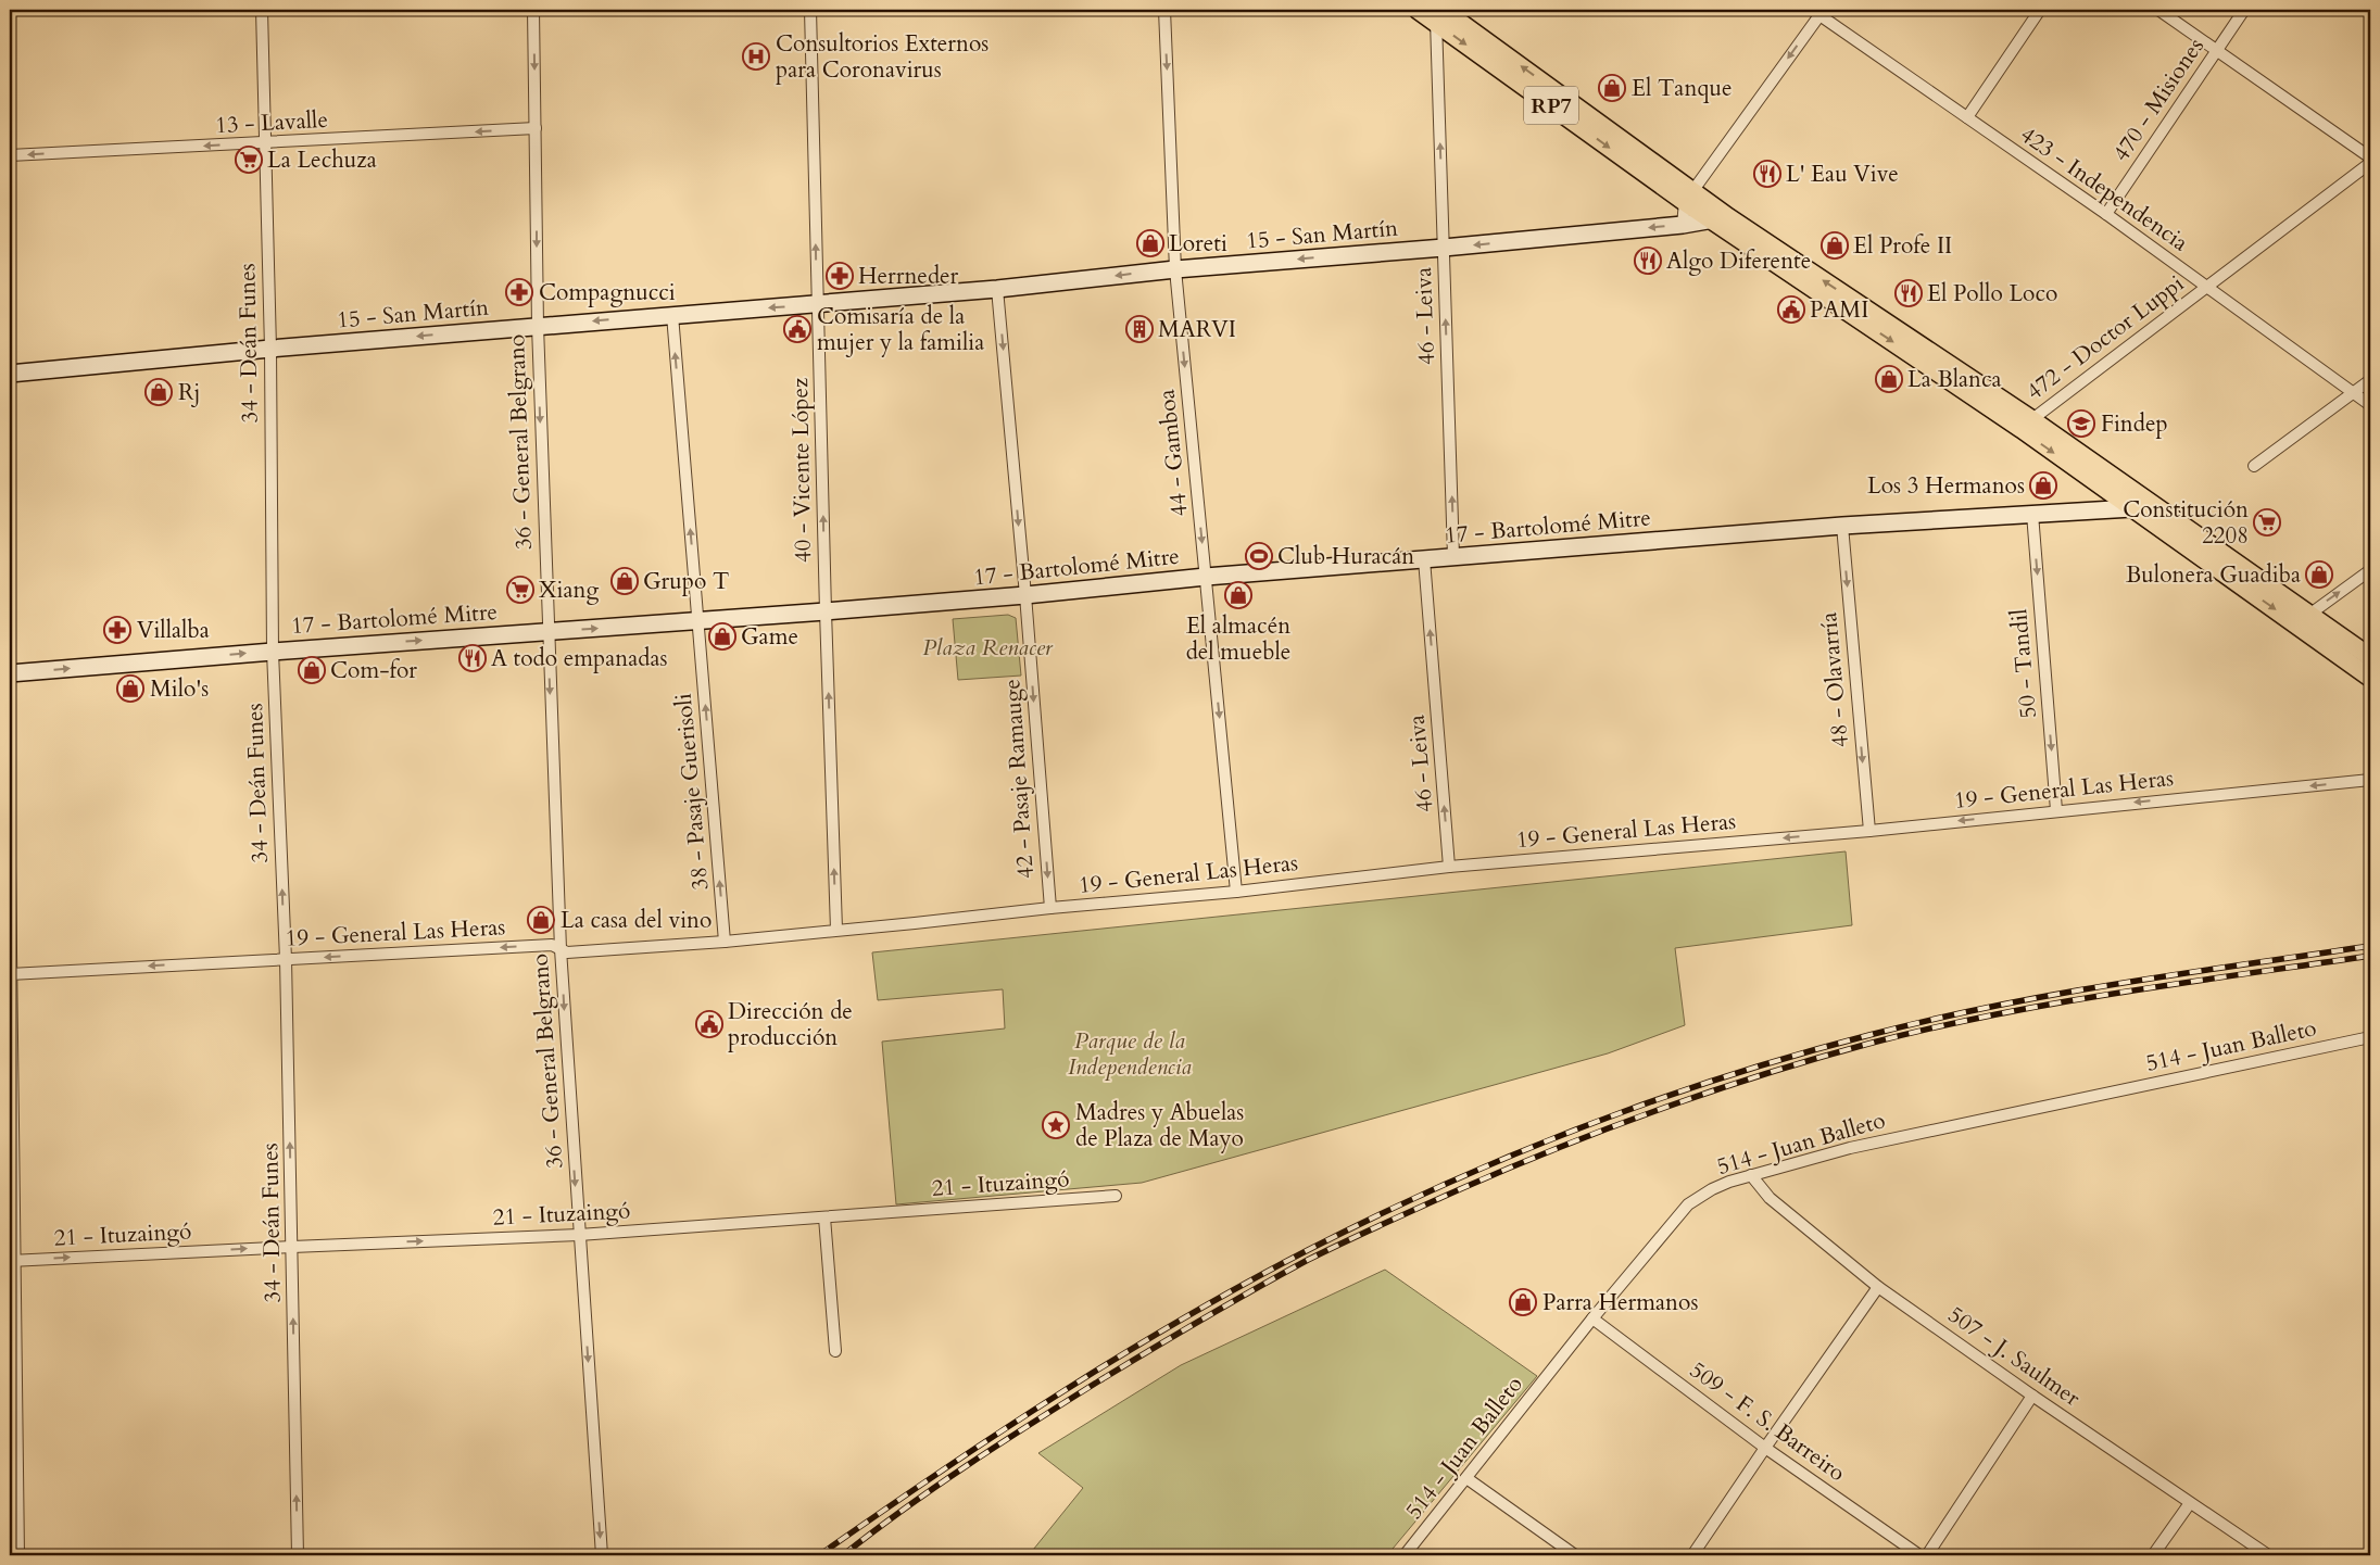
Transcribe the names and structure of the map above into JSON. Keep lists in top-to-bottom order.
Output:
{
  "streets": {
    "main road": ["RP7"],
    "street": [
      "470 - Misiones",
      "13 - Lavalle",
      "423 - Independencia",
      "15 - San Martín",
      "46 - Leiva",
      "472 - Doctor Luppi",
      "34 - Deán Funes",
      "36 - General Belgrano",
      "44 - Gamboa",
      "40 - Vicente López",
      "17 - Bartolomé Mitre",
      "50 - Tandil",
      "48 - Olavarría",
      "42 - Pasaje Ramauge",
      "19 - General Las Heras",
      "38 - Pasaje Guerisoli",
      "514 - Juan Balleto",
      "21 - Ituzaingó",
      "507 - J. Saulmer",
      "509 - F. S. Barreiro"
    ]
  },
  "crossings": [
    ["470 - Misiones", "423 - Independencia"],
    ["RP7", "15 - San Martín"],
    ["RP7", "46 - Leiva"],
    ["RP7", "472 - Doctor Luppi"],
    ["RP7", "17 - Bartolomé Mitre"],
    ["13 - Lavalle", "34 - Deán Funes"],
    ["13 - Lavalle", "36 - General Belgrano"],
    ["423 - Independencia", "472 - Doctor Luppi"],
    ["15 - San Martín", "46 - Leiva"],
    ["15 - San Martín", "34 - Deán Funes"],
    ["15 - San Martín", "36 - General Belgrano"],
    ["15 - San Martín", "44 - Gamboa"],
    ["15 - San Martín", "40 - Vicente López"],
    ["15 - San Martín", "42 - Pasaje Ramauge"],
    ["15 - San Martín", "38 - Pasaje Guerisoli"],
    ["46 - Leiva", "17 - Bartolomé Mitre"],
    ["46 - Leiva", "19 - General Las Heras"],
    ["34 - Deán Funes", "17 - Bartolomé Mitre"],
    ["34 - Deán Funes", "19 - General Las Heras"],
    ["34 - Deán Funes", "21 - Ituzaingó"],
    ["36 - General Belgrano", "17 - Bartolomé Mitre"],
    ["36 - General Belgrano", "19 - General Las Heras"],
    ["36 - General Belgrano", "21 - Ituzaingó"],
    ["44 - Gamboa", "17 - Bartolomé Mitre"],
    ["44 - Gamboa", "19 - General Las Heras"],
    ["40 - Vicente López", "17 - Bartolomé Mitre"],
    ["40 - Vicente López", "19 - General Las Heras"],
    ["17 - Bartolomé Mitre", "50 - Tandil"],
    ["17 - Bartolomé Mitre", "48 - Olavarría"],
    ["17 - Bartolomé Mitre", "42 - Pasaje Ramauge"],
    ["17 - Bartolomé Mitre", "38 - Pasaje Guerisoli"],
    ["50 - Tandil", "19 - General Las Heras"],
    ["48 - Olavarría", "19 - General Las Heras"],
    ["42 - Pasaje Ramauge", "19 - General Las Heras"],
    ["19 - General Las Heras", "38 - Pasaje Guerisoli"],
    ["514 - Juan Balleto", "507 - J. Saulmer"],
    ["514 - Juan Balleto", "509 - F. S. Barreiro"]
  ],
  "one_way": [
    "13 - Lavalle",
    "15 - San Martín",
    "46 - Leiva",
    "34 - Deán Funes",
    "36 - General Belgrano",
    "44 - Gamboa",
    "40 - Vicente López",
    "50 - Tandil",
    "48 - Olavarría",
    "42 - Pasaje Ramauge",
    "19 - General Las Heras",
    "38 - Pasaje Guerisoli",
    "21 - Ituzaingó"
  ],
  "parks": ["Plaza Renacer", "Parque de la Independencia"],
  "places": {
    "hospital": ["Consultorios Externos para Coronavirus"],
    "shop": [
      "El Tanque",
      "Loreti",
      "El Profe II",
      "La Blanca",
      "Rj",
      "Los 3 Hermanos",
      "Bulonera Guadiba",
      "Grupo T",
      "El almacén del mueble",
      "Game",
      "Com-for",
      "Milo's",
      "La casa del vino",
      "Parra Hermanos"
    ],
    "supermarket": ["La Lechuza", "Constitución 2208", "Xiang"],
    "restaurant": [
      "L' Eau Vive",
      "Algo Diferente",
      "El Pollo Loco",
      "A todo empanadas"
    ],
    "pharmacy": ["Herrneder", "Compagnucci", "Villalba"],
    "public building": ["PAMI", "Comisaría de la mujer y la familia", "Dirección de producción"],
    "building": ["MARVI"],
    "school or university": ["Findep"],
    "sports": ["Club Huracán"],
    "place": ["Madres y Abuelas de Plaza de Mayo"]
  }
}
